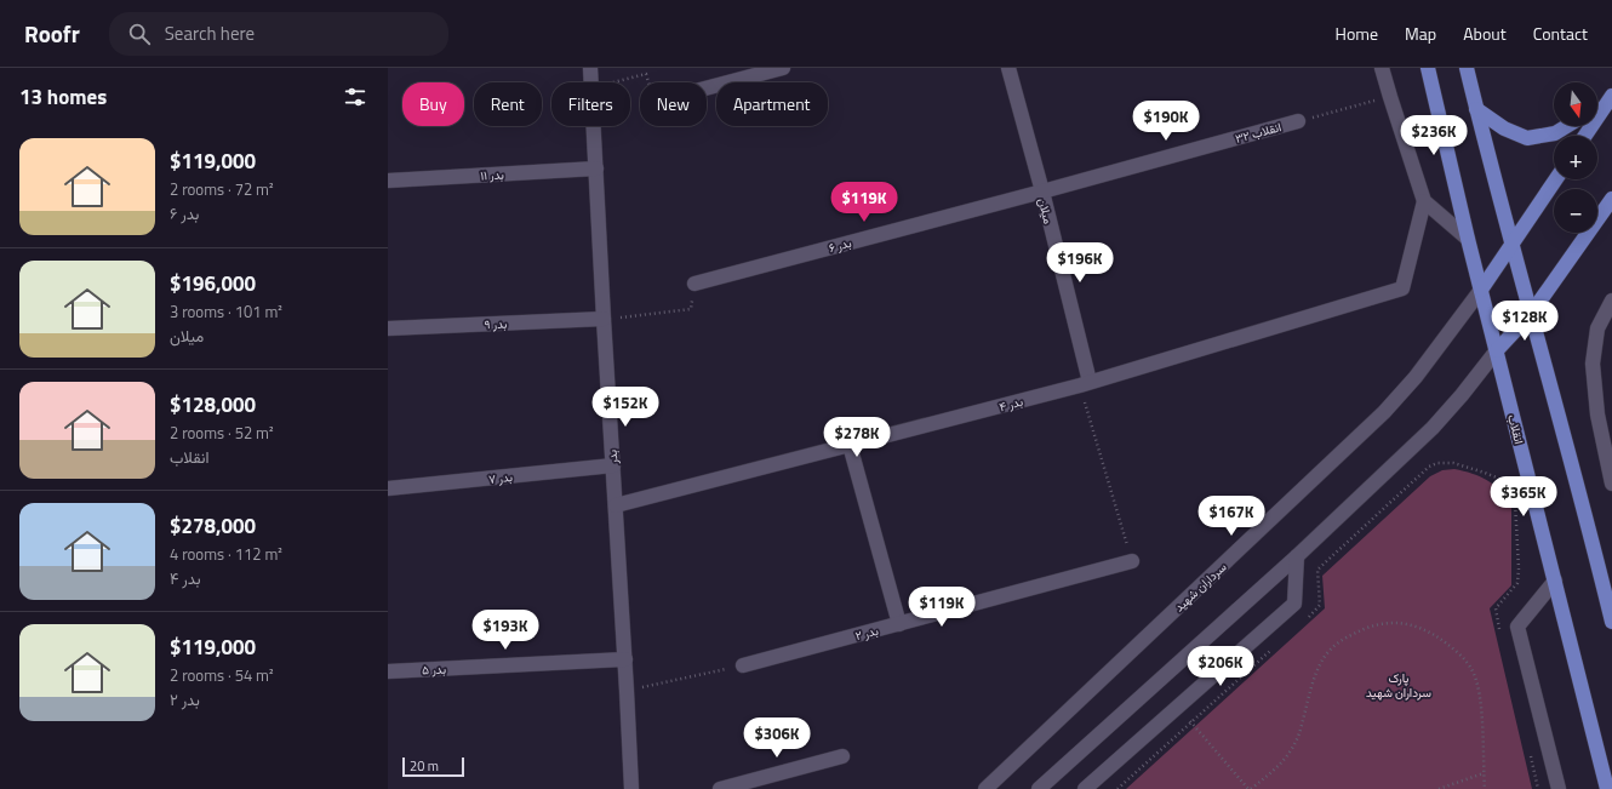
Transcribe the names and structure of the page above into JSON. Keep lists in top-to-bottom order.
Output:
{
  "streets": {
    "main road": ["انقلاب"],
    "street": [
      "انقلاب ۳۲",
      "بدر ۱۱",
      "میلان",
      "بدر ۶",
      "بدر ۹",
      "بدر ۴",
      "بدر",
      "بدر ۷",
      "سرداران شهید",
      "بدر ۲",
      "بدر ۵"
    ]
  },
  "crossings": [
    ["انقلاب ۳۲", "میلان"],
    ["انقلاب ۳۲", "بدر ۶"],
    ["بدر ۱۱", "بدر"],
    ["میلان", "بدر ۶"],
    ["میلان", "بدر ۴"],
    ["بدر ۹", "بدر"],
    ["بدر ۴", "بدر"],
    ["انقلاب", "سرداران شهید"],
    ["بدر", "بدر ۷"],
    ["بدر", "بدر ۵"]
  ],
  "parks": ["پارک سرداران شهید"],
  "scale_bar": "20 m",
  "north": "bottom",
  "page": {
    "header": "Roofr",
    "search": "Search here",
    "nav": [
      "Home",
      "Map",
      "About",
      "Contact"
    ],
    "heading": "13 homes",
    "map_buttons": ["+", "−"],
    "chip": [
      "Buy",
      "Rent",
      "Filters",
      "New",
      "Apartment"
    ],
    "price": [
      "$190K",
      "$236K",
      "$119K",
      "$196K",
      "$128K",
      "$152K",
      "$278K",
      "$365K",
      "$167K",
      "$119K",
      "$193K",
      "$206K",
      "$306K"
    ],
    "list": [
      {
        "name": "$119,000",
        "note": "2 rooms · 72 m² · بدر ۶"
      },
      {
        "name": "$196,000",
        "note": "3 rooms · 101 m² · میلان"
      },
      {
        "name": "$128,000",
        "note": "2 rooms · 52 m² · انقلاب"
      },
      {
        "name": "$278,000",
        "note": "4 rooms · 112 m² · بدر ۴"
      },
      {
        "name": "$119,000",
        "note": "2 rooms · 54 m² · بدر ۲"
      }
    ],
    "scale": "20 m"
  }
}
